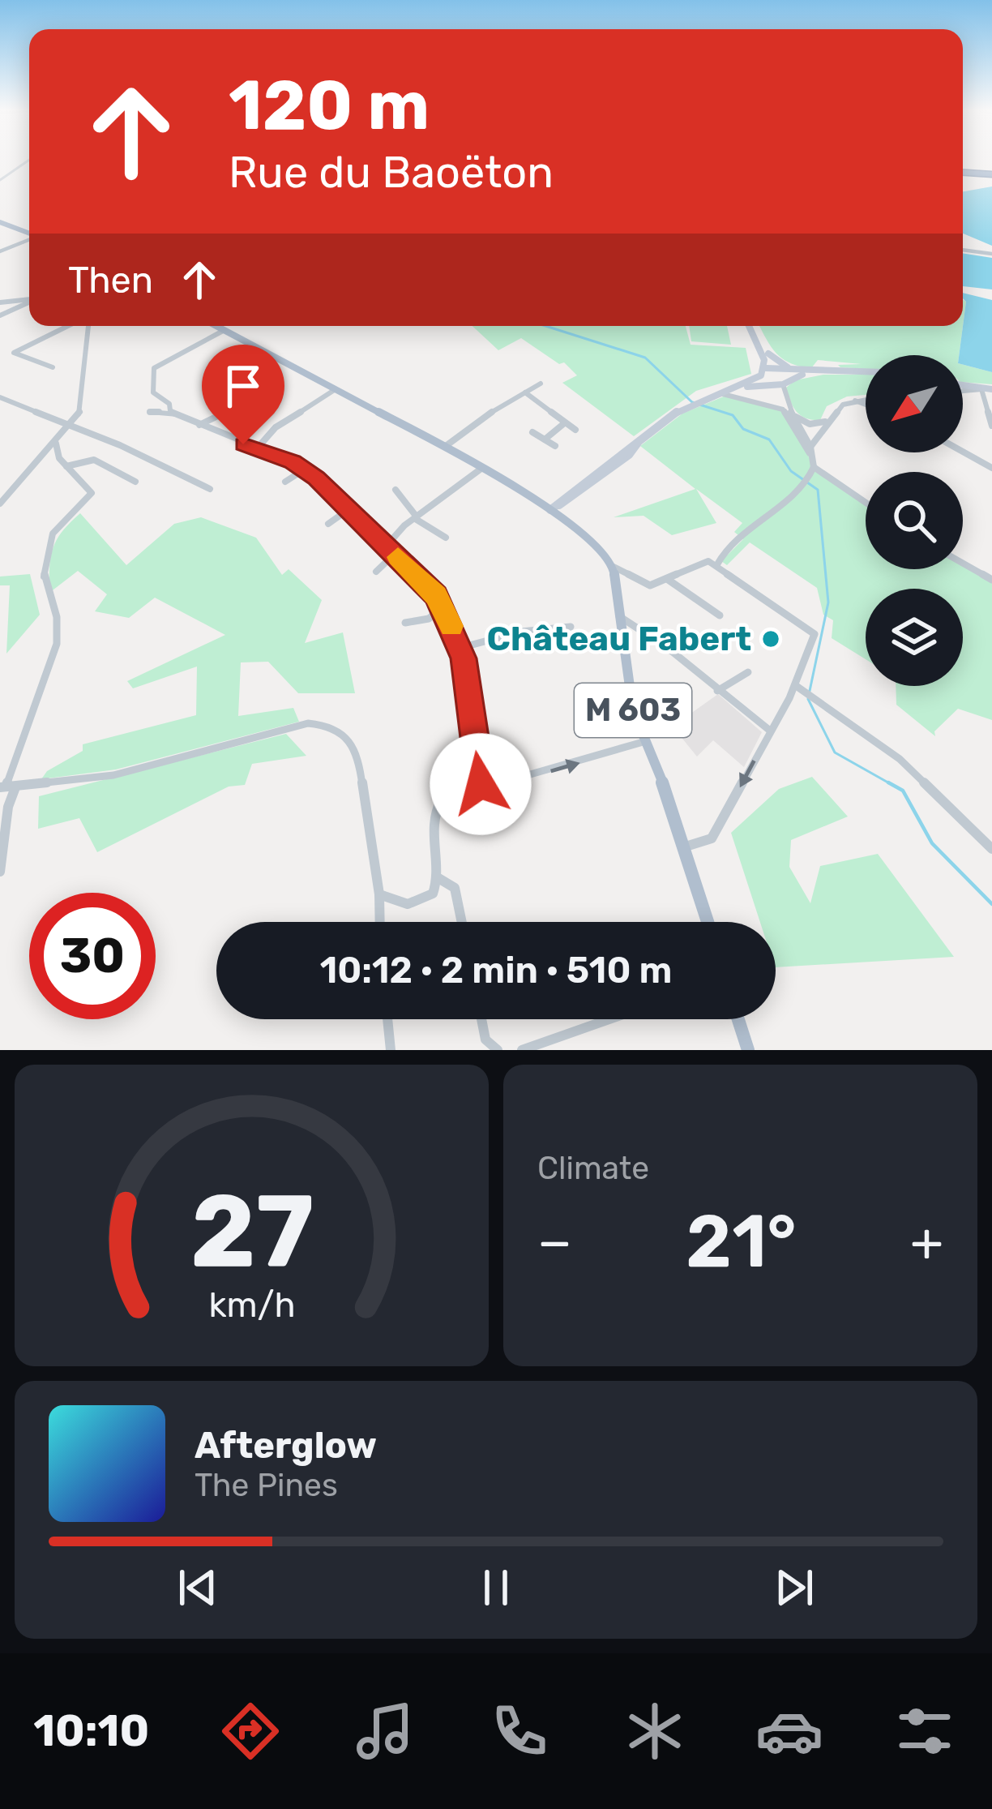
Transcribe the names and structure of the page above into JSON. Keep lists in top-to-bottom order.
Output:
{
  "streets": {
    "main road": ["M 603"]
  },
  "places": ["Château Fabert"],
  "north": "bottom left",
  "page": {
    "turn": ["120 m", "Rue du Baoëton"],
    "then": "Then",
    "limit": "30",
    "trip": "10:12 · 2 min · 510 m",
    "tile": "Climate",
    "heat": ["−", "21°", "+"],
    "song": ["Afterglow", "The Pines"],
    "tabs": "10:10",
    "gauge": ["27", "km/h"]
  }
}
